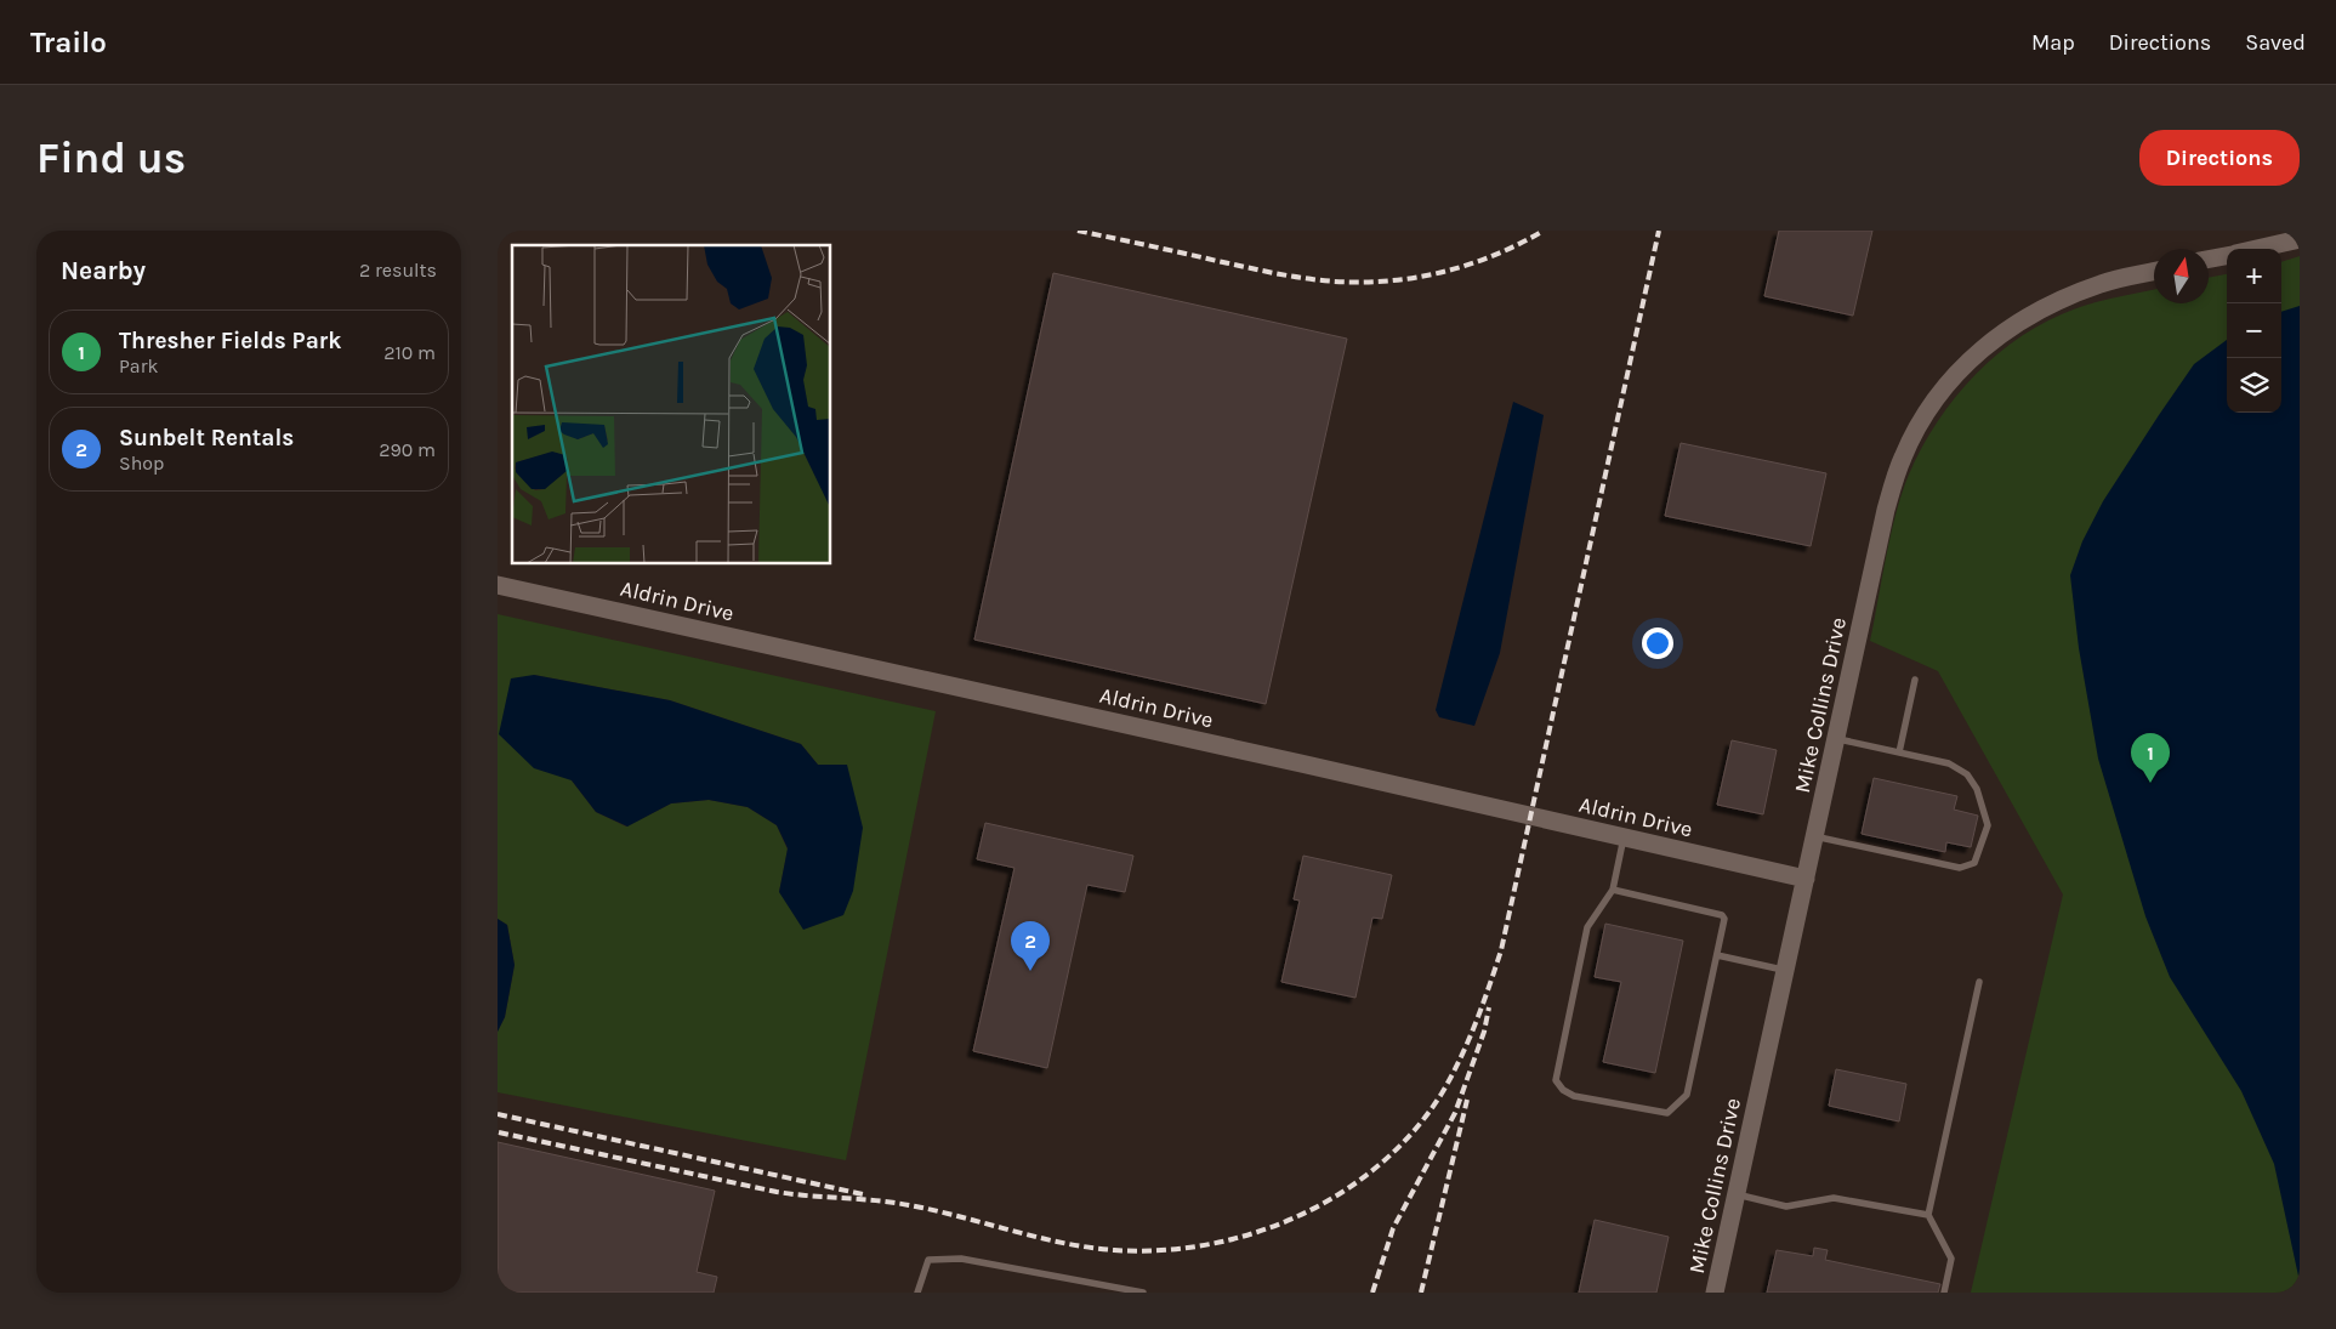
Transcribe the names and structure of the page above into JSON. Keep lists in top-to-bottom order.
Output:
{
  "streets": {
    "street": ["Aldrin Drive", "Mike Collins Drive"]
  },
  "crossings": [
    ["Aldrin Drive", "Mike Collins Drive"]
  ],
  "north": "top",
  "page": {
    "header": "Trailo",
    "nav": ["Map", "Directions", "Saved"],
    "buttons": "Directions",
    "title": "Find us",
    "heading": ["Nearby", "2 results"],
    "map_buttons": ["+", "−"],
    "list": [
      {
        "mark": "1",
        "name": "Thresher Fields Park",
        "note": "Park",
        "value": "210 m"
      },
      {
        "mark": "2",
        "name": "Sunbelt Rentals",
        "note": "Shop",
        "value": "290 m"
      }
    ],
    "pins": ["1", "2"]
  }
}
